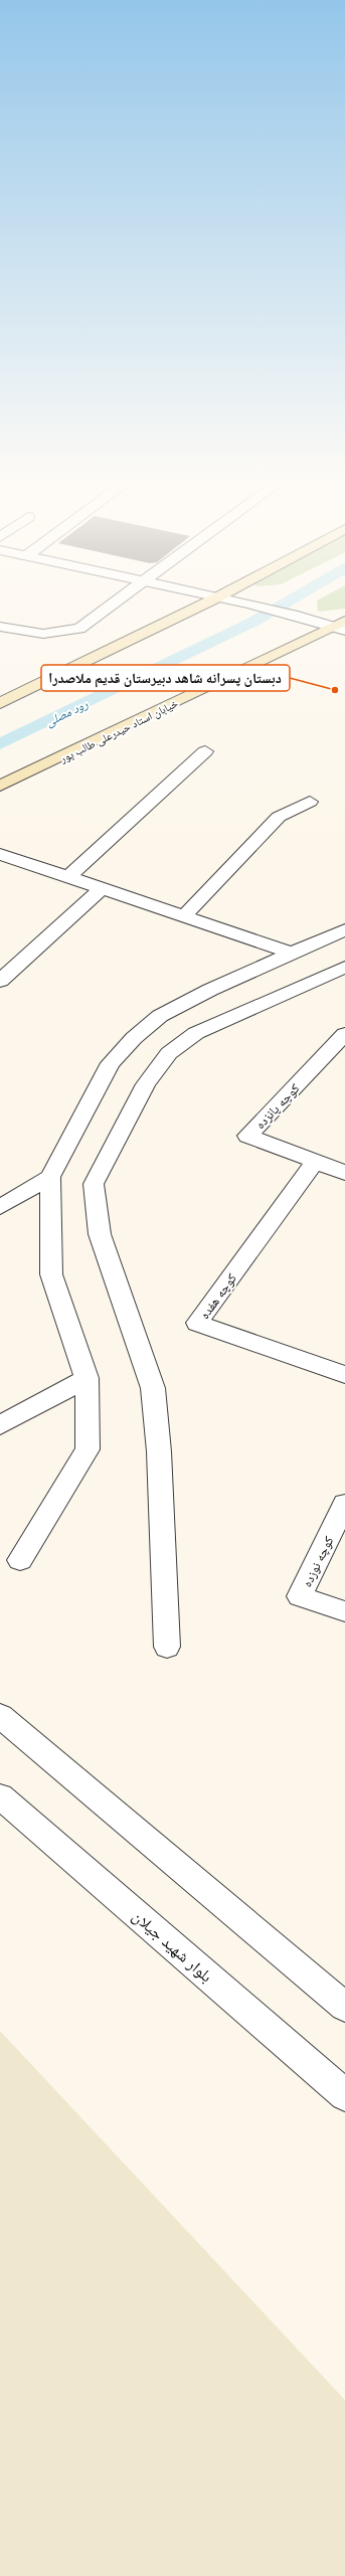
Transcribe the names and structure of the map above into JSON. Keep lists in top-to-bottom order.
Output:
{
  "streets": {
    "main road": ["خیابان استاد حیدرعلی طالب پور"],
    "street": [
      "کوچه پانزده",
      "کوچه هفده",
      "کوچه نوزده",
      "بلوار شهید جیلان"
    ]
  },
  "crossings": [
    ["کوچه پانزده", "کوچه هفده"]
  ],
  "water": ["رود مصلی"],
  "places": ["دبستان پسرانه شاهد دبیرستان قدیم ملاصدرا"]
}
